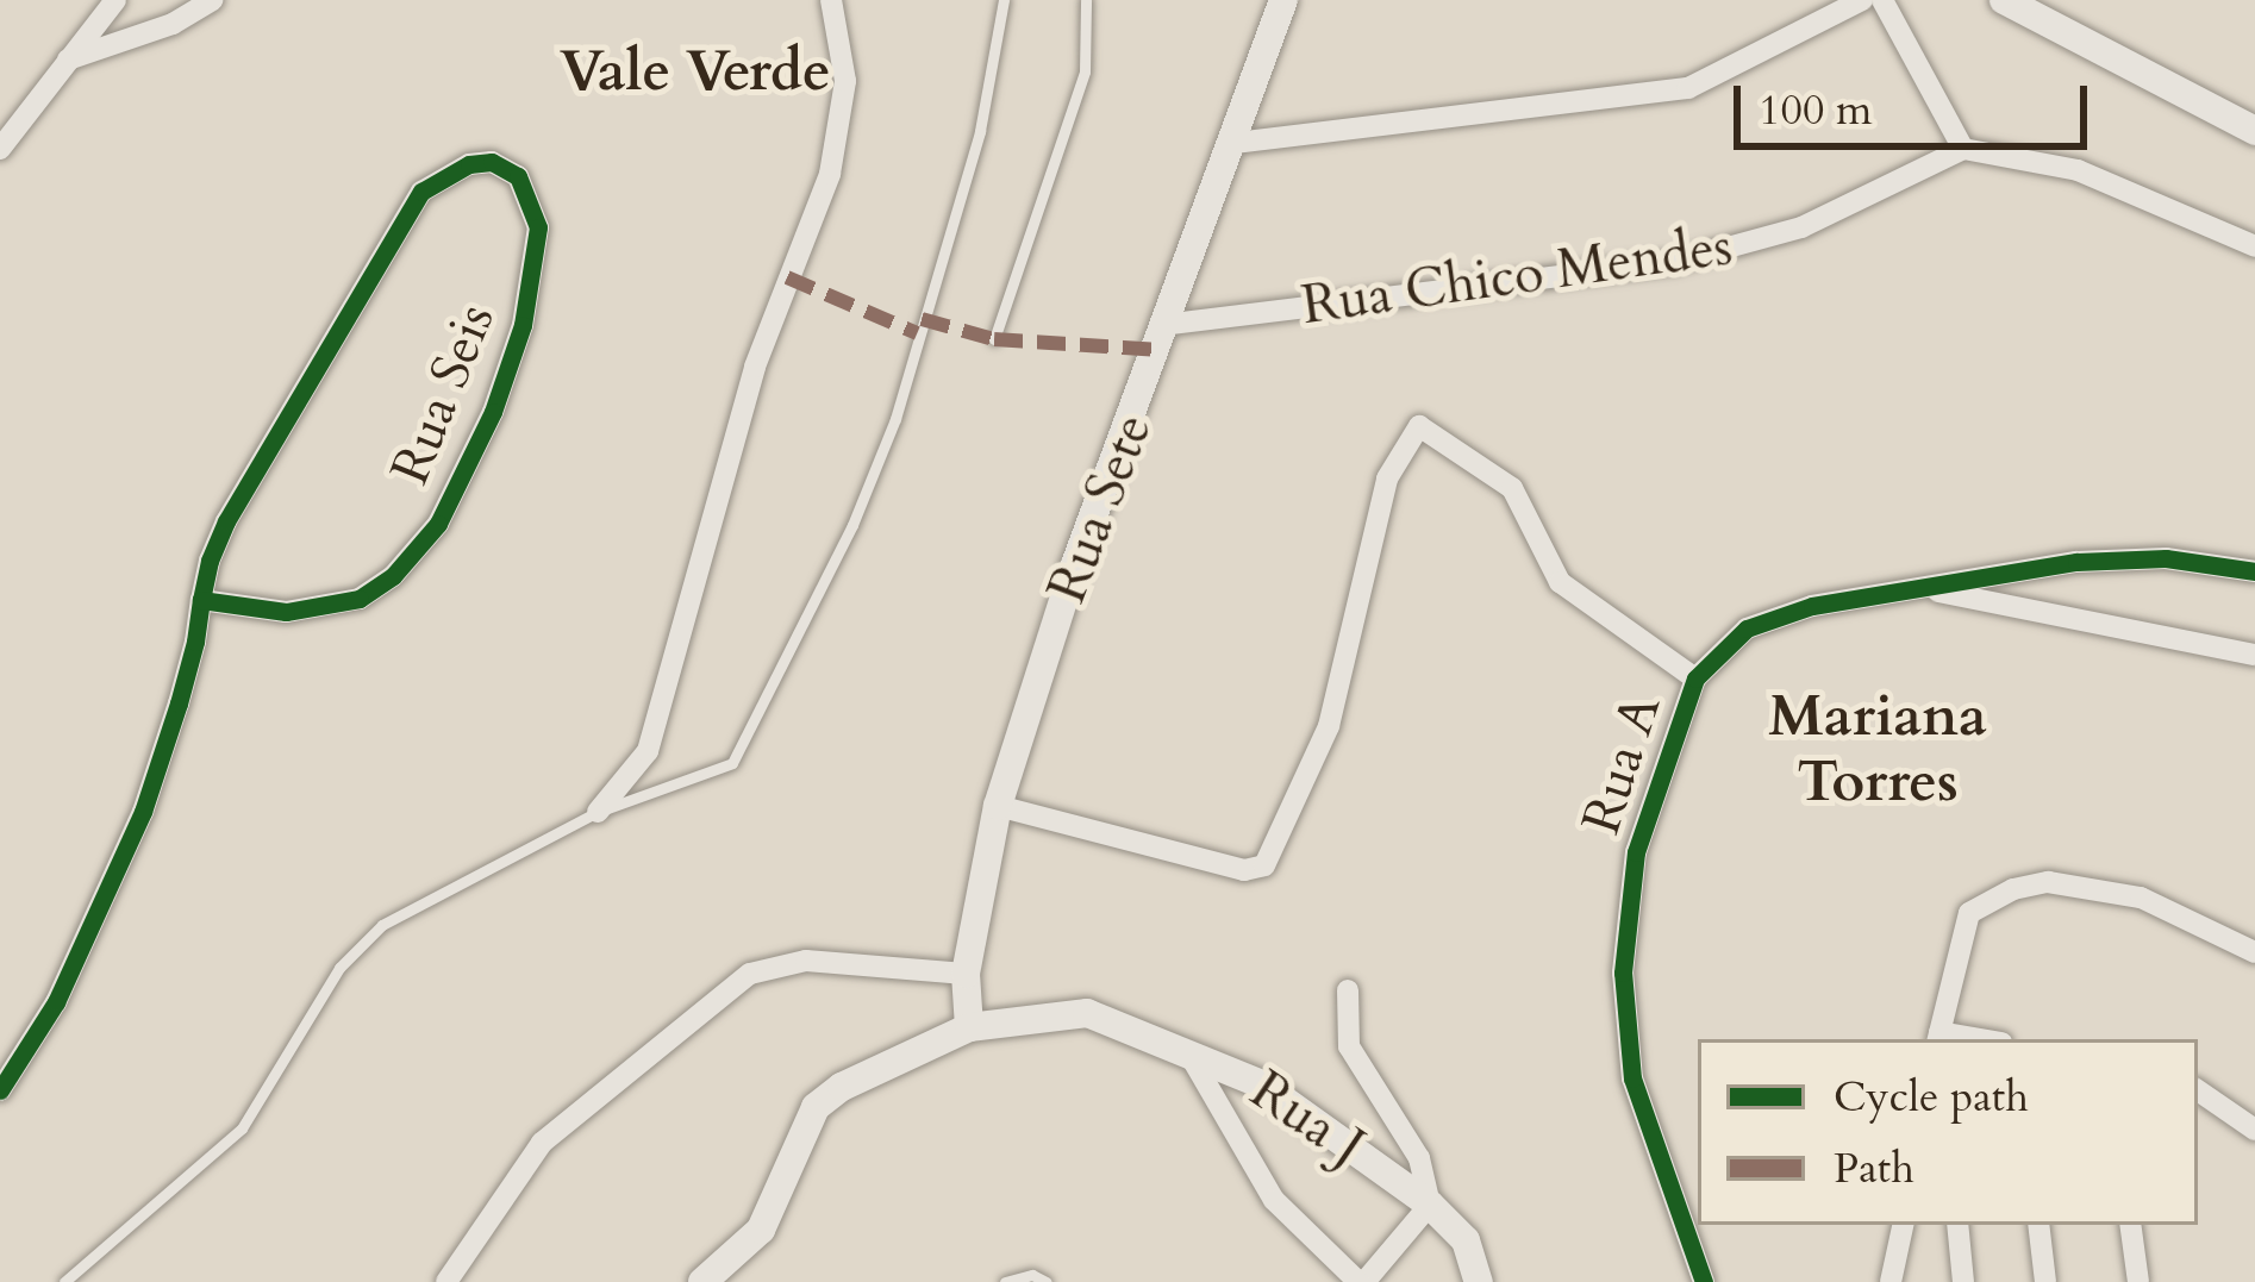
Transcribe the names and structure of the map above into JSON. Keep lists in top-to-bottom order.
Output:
{
  "streets": {
    "street": [
      "Rua Chico Mendes",
      "Rua Seis",
      "Rua Sete",
      "Rua A",
      "Rua J"
    ]
  },
  "crossings": [
    ["Rua Chico Mendes", "Rua Sete"],
    ["Rua Sete", "Rua J"]
  ],
  "districts": ["Vale Verde", "Mariana Torres"],
  "legend": ["Cycle path", "Path"],
  "scale_bar": "100 m"
}
